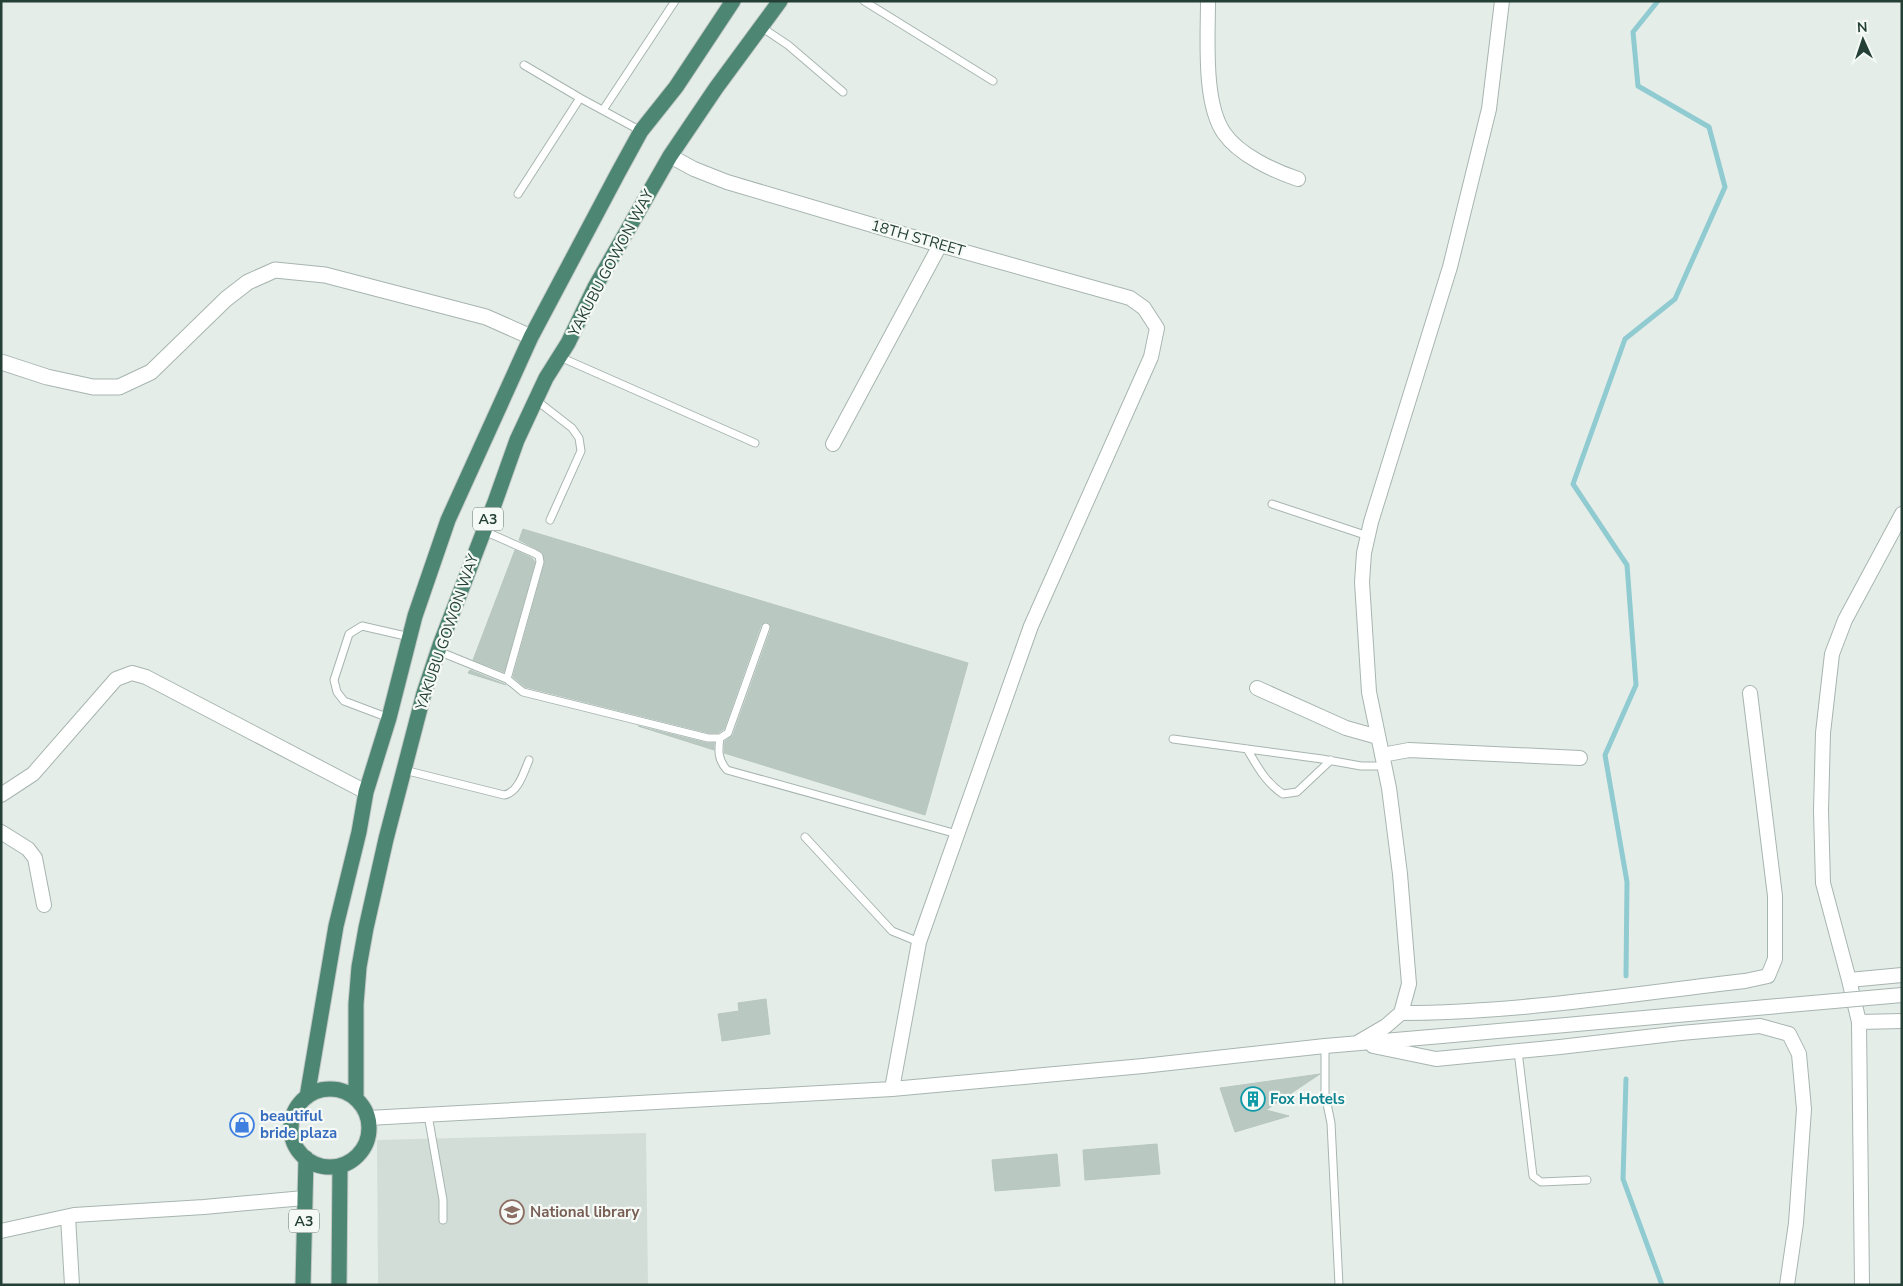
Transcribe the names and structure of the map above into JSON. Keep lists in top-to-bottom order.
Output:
{
  "streets": {
    "highway": ["YAKUBU GOWON WAY", "A3"],
    "street": ["18TH STREET"]
  },
  "crossings": [
    ["18TH STREET", "YAKUBU GOWON WAY"],
    ["YAKUBU GOWON WAY", "A3"]
  ],
  "places": {
    "building": ["Fox Hotels"],
    "shop": ["beautiful bride plaza"],
    "school or university": ["National library"]
  },
  "north": "top"
}
